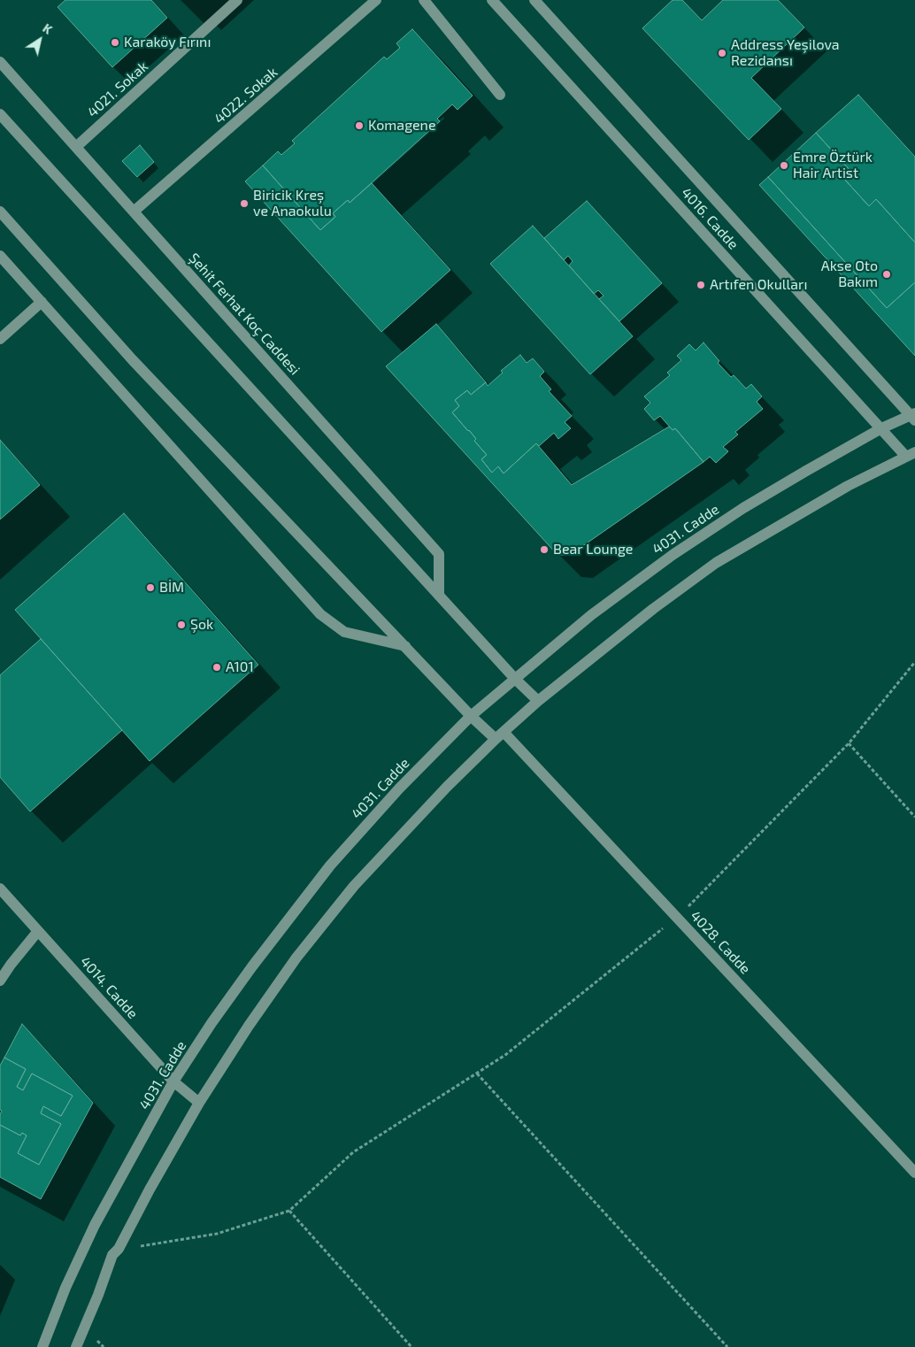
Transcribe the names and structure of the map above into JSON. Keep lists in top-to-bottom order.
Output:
{
  "streets": {
    "street": [
      "4021. Sokak",
      "4022. Sokak",
      "4016. Cadde",
      "Şehit Ferhat Koç Caddesi",
      "4031. Cadde",
      "4028. Cadde",
      "4014. Cadde"
    ]
  },
  "crossings": [
    ["4021. Sokak", "Şehit Ferhat Koç Caddesi"],
    ["4022. Sokak", "Şehit Ferhat Koç Caddesi"],
    ["4016. Cadde", "4031. Cadde"],
    ["4031. Cadde", "4014. Cadde"]
  ],
  "places": [
    "Karaköy Fırını",
    "Address Yeşilova Rezidansı",
    "Komagene",
    "Emre Öztürk Hair Artist",
    "Biricik Kreş ve Anaokulu",
    "Akse Oto Bakım",
    "Artıfen Okulları",
    "Bear Lounge",
    "BİM",
    "Şok",
    "A101"
  ],
  "north": "top right"
}
